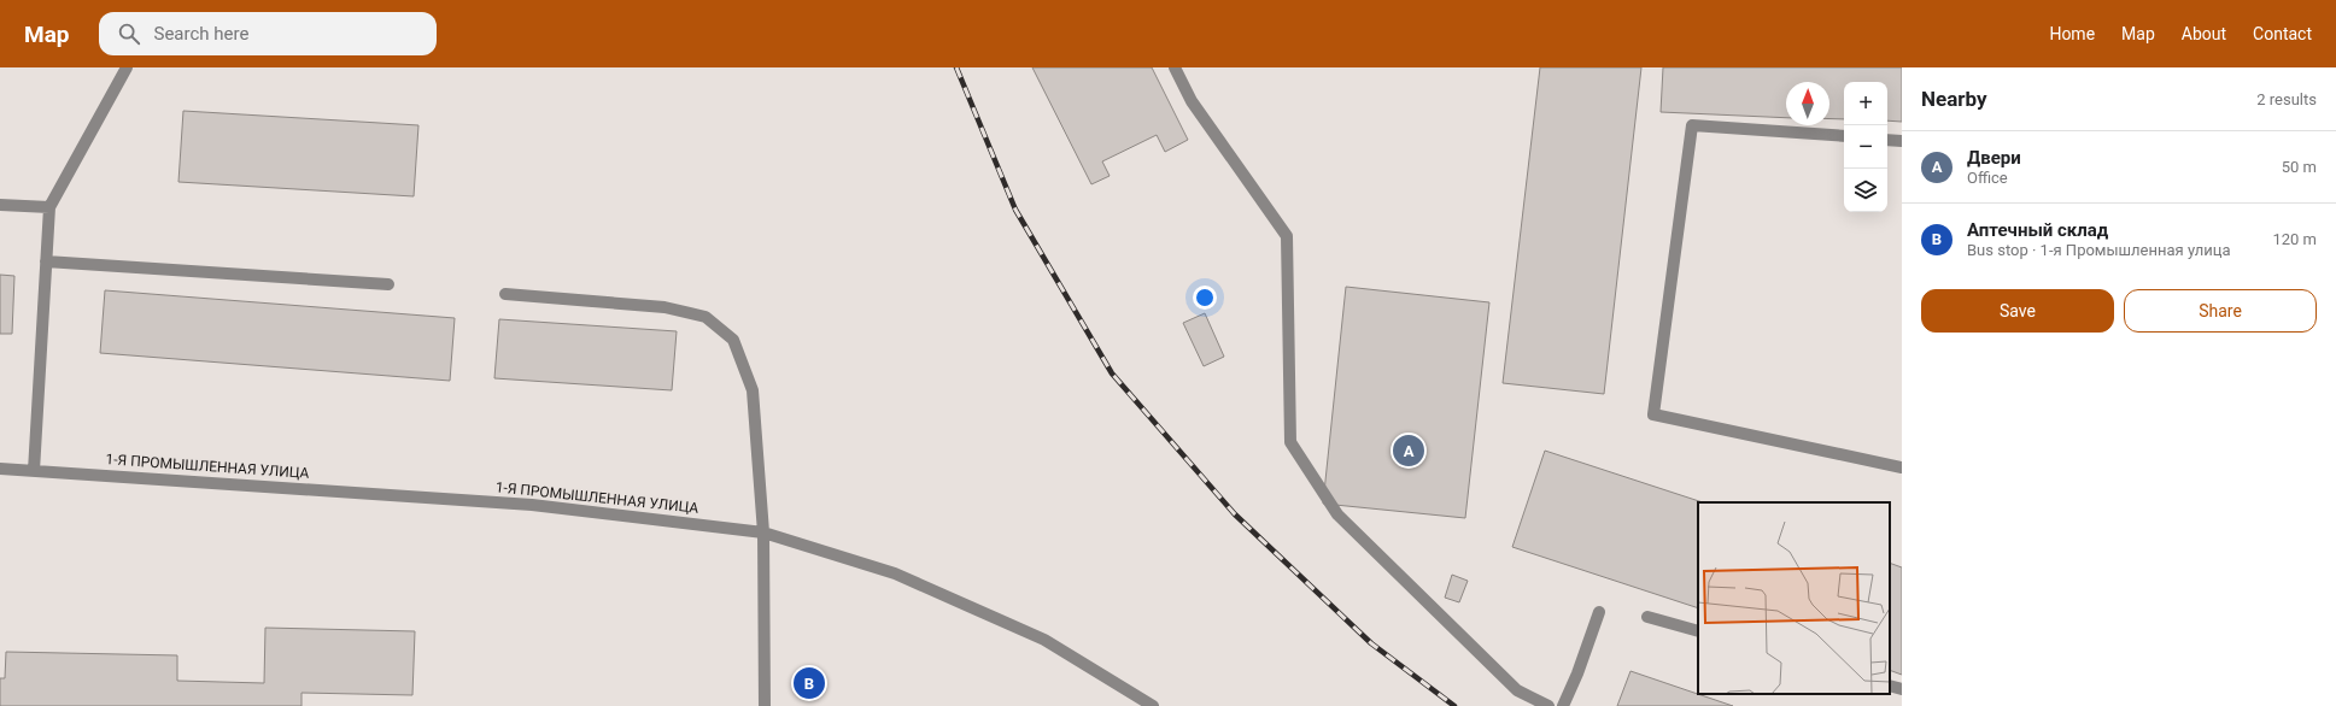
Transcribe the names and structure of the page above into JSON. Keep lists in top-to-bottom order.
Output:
{
  "streets": {
    "street": ["1-Я ПРОМЫШЛЕННАЯ УЛИЦА"]
  },
  "north": "top",
  "page": {
    "header": "Map",
    "search": "Search here",
    "nav": [
      "Home",
      "Map",
      "About",
      "Contact"
    ],
    "heading": ["Nearby", "2 results"],
    "map_buttons": ["+", "−"],
    "list": [
      {
        "mark": "A",
        "name": "Двери",
        "note": "Office",
        "value": "50 m"
      },
      {
        "mark": "B",
        "name": "Аптечный склад",
        "note": "Bus stop · 1-я Промышленная улица",
        "value": "120 m"
      }
    ],
    "buttons": ["Save", "Share"],
    "pins": ["A", "B"]
  }
}
